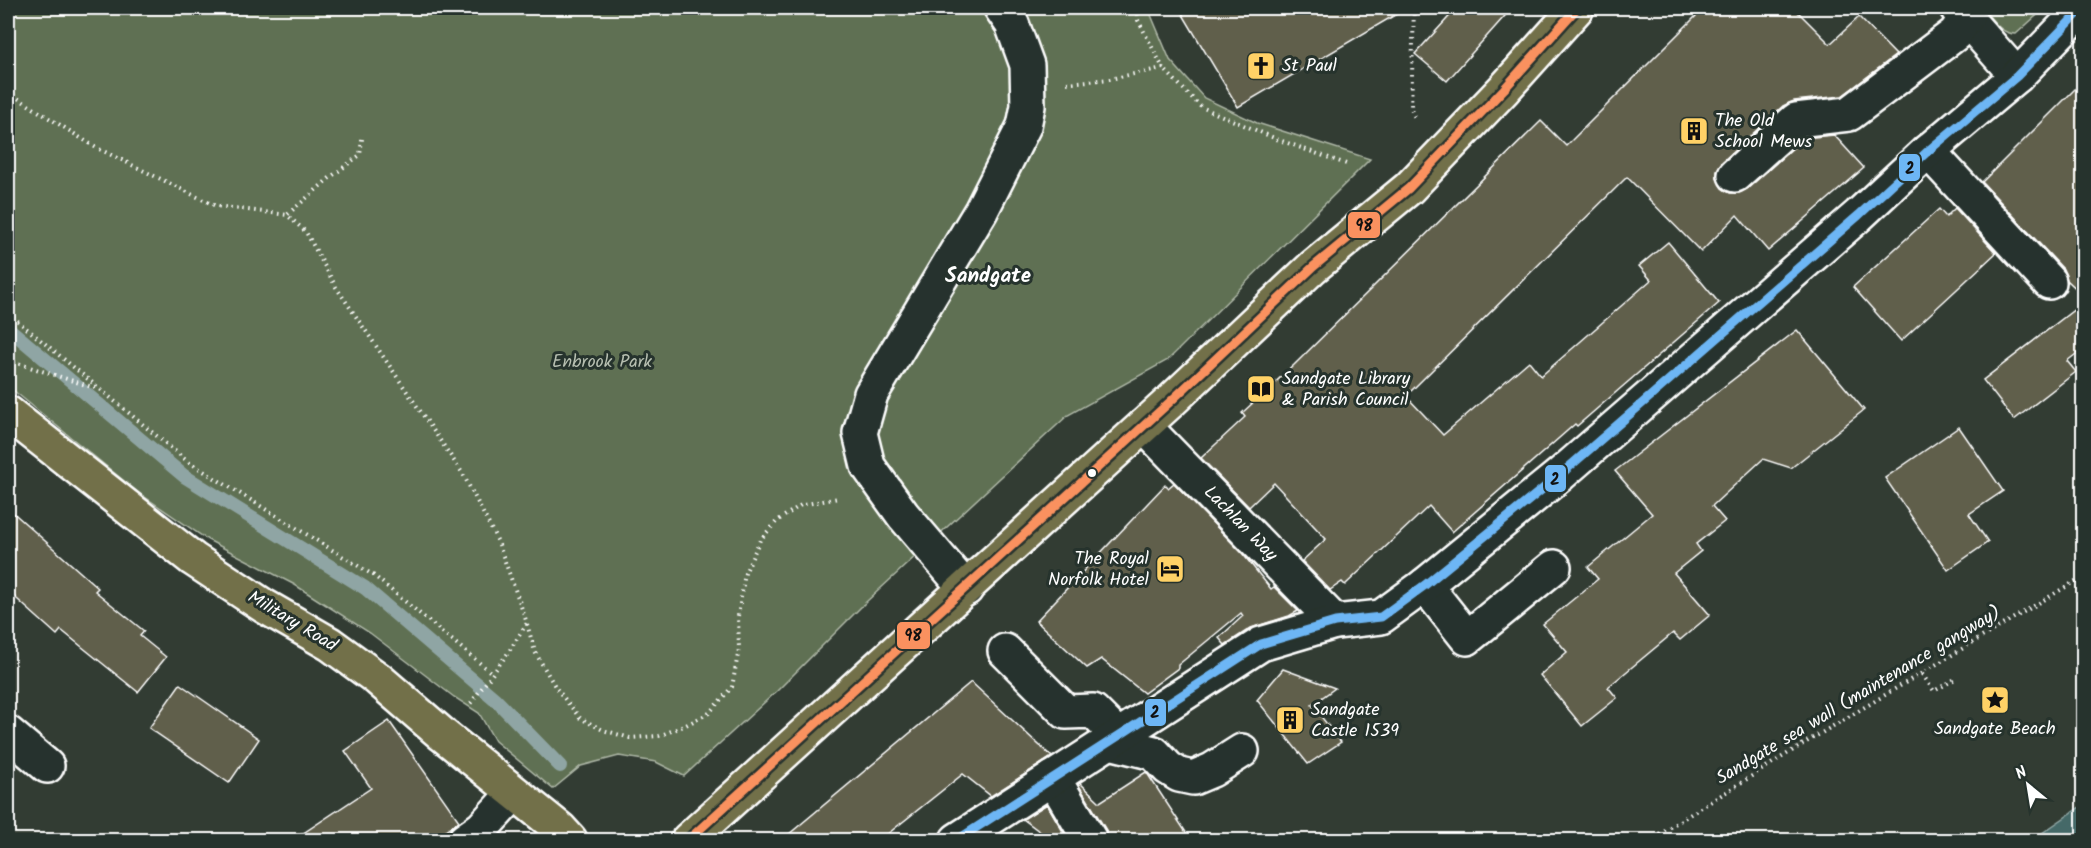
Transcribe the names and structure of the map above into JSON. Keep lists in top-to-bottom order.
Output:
{
  "streets": {
    "main road": ["Military Road"],
    "street": ["Lachlan Way"],
    "path": ["Sandgate sea wall (maintenance gangway)"]
  },
  "districts": ["Sandgate"],
  "parks": ["Enbrook Park"],
  "places": {
    "church": ["St Paul"],
    "building": ["The Old School Mews", "Sandgate Castle 1539"],
    "library": ["Sandgate Library & Parish Council"],
    "hotel": ["The Royal Norfolk Hotel"],
    "place": ["Sandgate Beach"]
  },
  "lines": ["transit line 98", "transit line 2"],
  "north": "top left"
}
